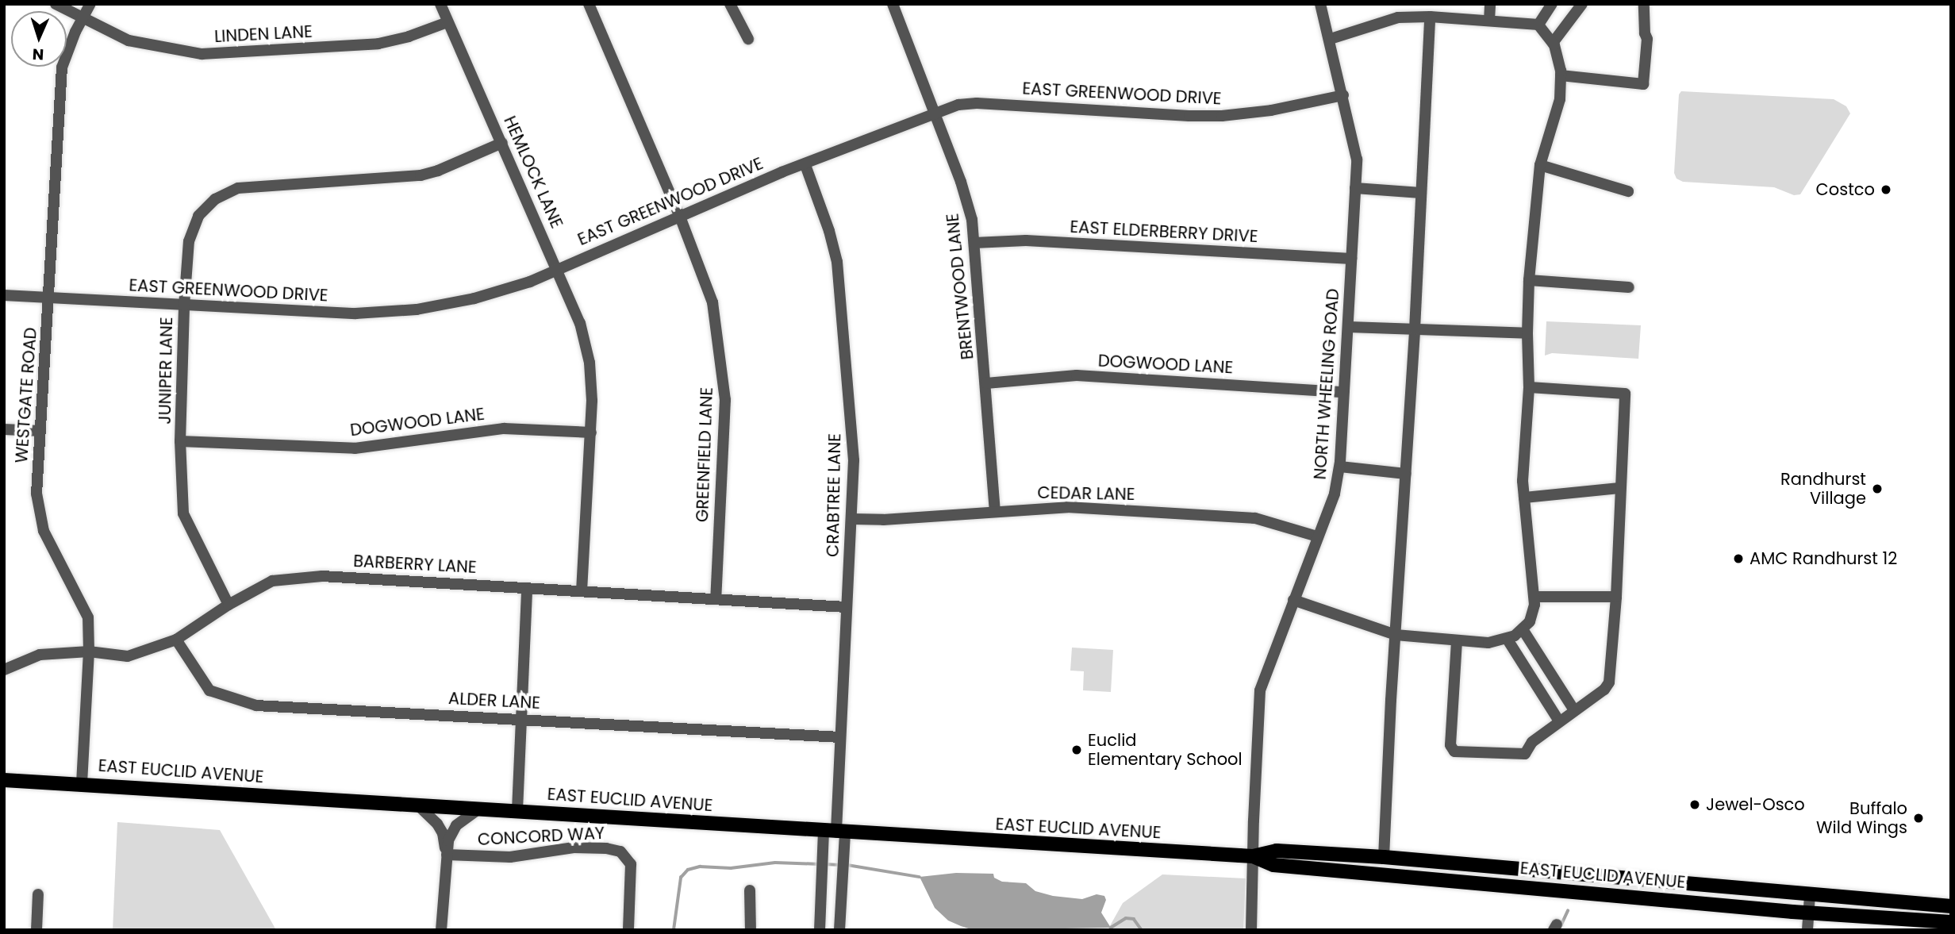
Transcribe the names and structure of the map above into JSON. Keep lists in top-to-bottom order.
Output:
{
  "streets": {
    "main road": ["EAST EUCLID AVENUE"],
    "street": [
      "LINDEN LANE",
      "EAST GREENWOOD DRIVE",
      "HEMLOCK LANE",
      "EAST ELDERBERRY DRIVE",
      "BRENTWOOD LANE",
      "DOGWOOD LANE",
      "JUNIPER LANE",
      "NORTH WHEELING ROAD",
      "WESTGATE ROAD",
      "GREENFIELD LANE",
      "CEDAR LANE",
      "CRABTREE LANE",
      "BARBERRY LANE",
      "ALDER LANE",
      "CONCORD WAY"
    ]
  },
  "crossings": [
    ["LINDEN LANE", "HEMLOCK LANE"],
    ["LINDEN LANE", "WESTGATE ROAD"],
    ["EAST GREENWOOD DRIVE", "HEMLOCK LANE"],
    ["EAST GREENWOOD DRIVE", "BRENTWOOD LANE"],
    ["EAST GREENWOOD DRIVE", "JUNIPER LANE"],
    ["EAST GREENWOOD DRIVE", "NORTH WHEELING ROAD"],
    ["EAST GREENWOOD DRIVE", "WESTGATE ROAD"],
    ["EAST GREENWOOD DRIVE", "GREENFIELD LANE"],
    ["EAST GREENWOOD DRIVE", "CRABTREE LANE"],
    ["HEMLOCK LANE", "DOGWOOD LANE"],
    ["HEMLOCK LANE", "JUNIPER LANE"],
    ["HEMLOCK LANE", "BARBERRY LANE"],
    ["EAST ELDERBERRY DRIVE", "BRENTWOOD LANE"],
    ["EAST ELDERBERRY DRIVE", "NORTH WHEELING ROAD"],
    ["BRENTWOOD LANE", "DOGWOOD LANE"],
    ["BRENTWOOD LANE", "CEDAR LANE"],
    ["DOGWOOD LANE", "JUNIPER LANE"],
    ["DOGWOOD LANE", "NORTH WHEELING ROAD"],
    ["JUNIPER LANE", "BARBERRY LANE"],
    ["NORTH WHEELING ROAD", "CEDAR LANE"],
    ["NORTH WHEELING ROAD", "EAST EUCLID AVENUE"],
    ["WESTGATE ROAD", "BARBERRY LANE"],
    ["WESTGATE ROAD", "EAST EUCLID AVENUE"],
    ["GREENFIELD LANE", "BARBERRY LANE"],
    ["CEDAR LANE", "CRABTREE LANE"],
    ["CRABTREE LANE", "BARBERRY LANE"],
    ["CRABTREE LANE", "ALDER LANE"],
    ["CRABTREE LANE", "EAST EUCLID AVENUE"],
    ["BARBERRY LANE", "ALDER LANE"]
  ],
  "places": [
    "Costco",
    "Randhurst Village",
    "AMC Randhurst 12",
    "Euclid Elementary School",
    "Jewel-Osco",
    "Buffalo Wild Wings"
  ],
  "north": "bottom"
}
